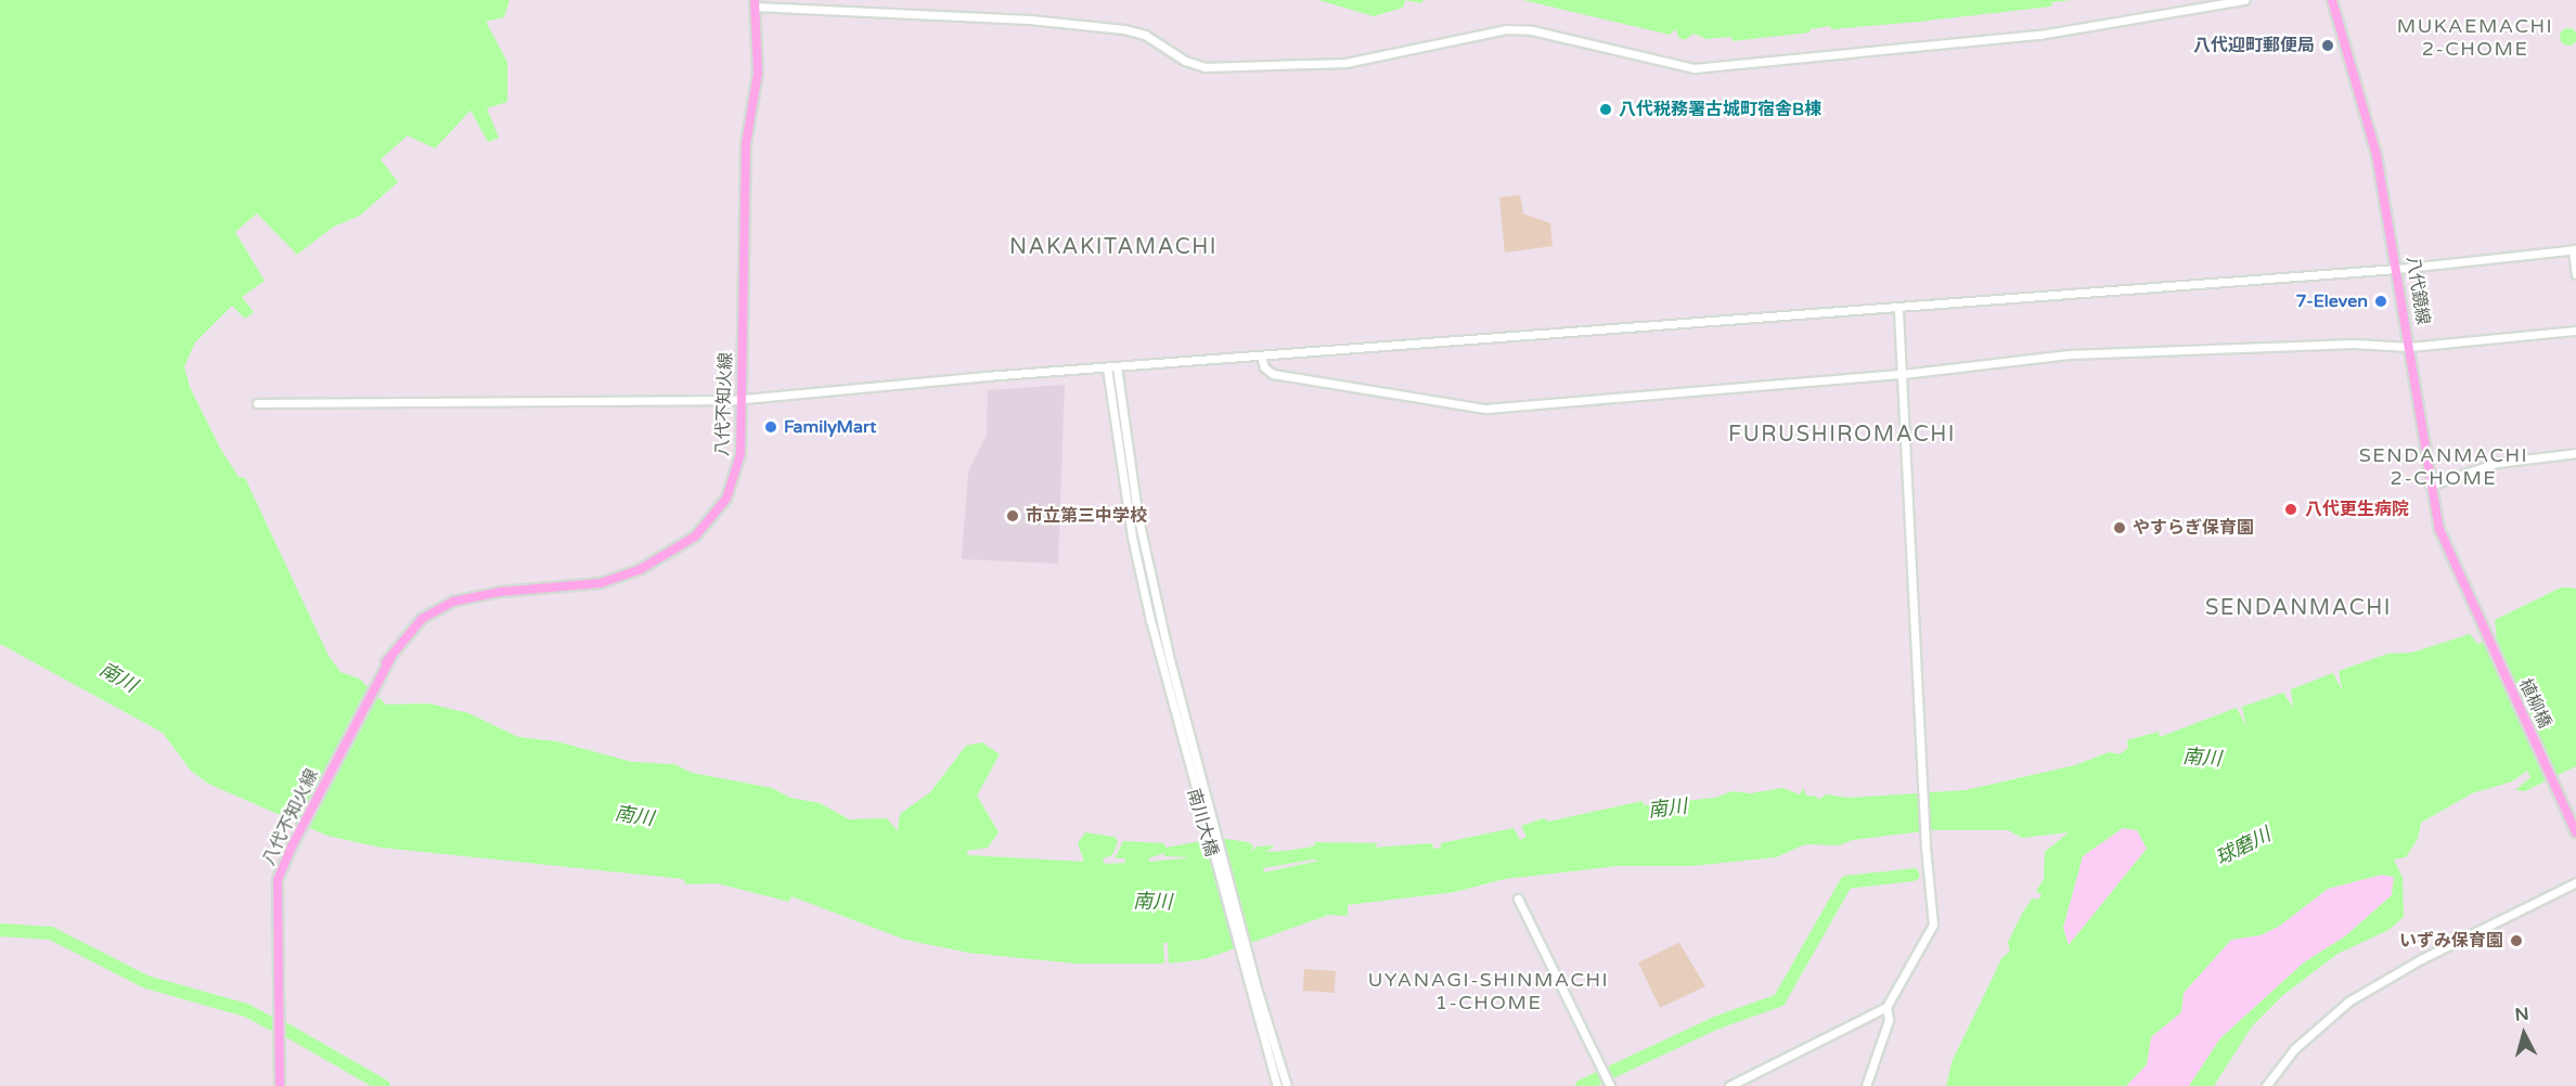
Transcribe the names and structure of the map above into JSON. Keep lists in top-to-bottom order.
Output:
{
  "streets": {
    "main road": ["八代鏡線", "八代不知火線", "植柳橋"],
    "street": ["南川大橋"]
  },
  "crossings": [
    ["八代鏡線", "植柳橋"]
  ],
  "districts": [
    "MUKAEMACHI 2-CHOME",
    "NAKAKITAMACHI",
    "FURUSHIROMACHI",
    "SENDANMACHI 2-CHOME",
    "SENDANMACHI",
    "UYANAGI-SHINMACHI 1-CHOME"
  ],
  "water": ["南川", "球磨川"],
  "places": [
    "八代迎町郵便局",
    "八代税務署古城町宿舎B棟",
    "7-Eleven",
    "FamilyMart",
    "八代更生病院",
    "市立第三中学校",
    "やすらぎ保育園",
    "いずみ保育園"
  ],
  "north": "top"
}
